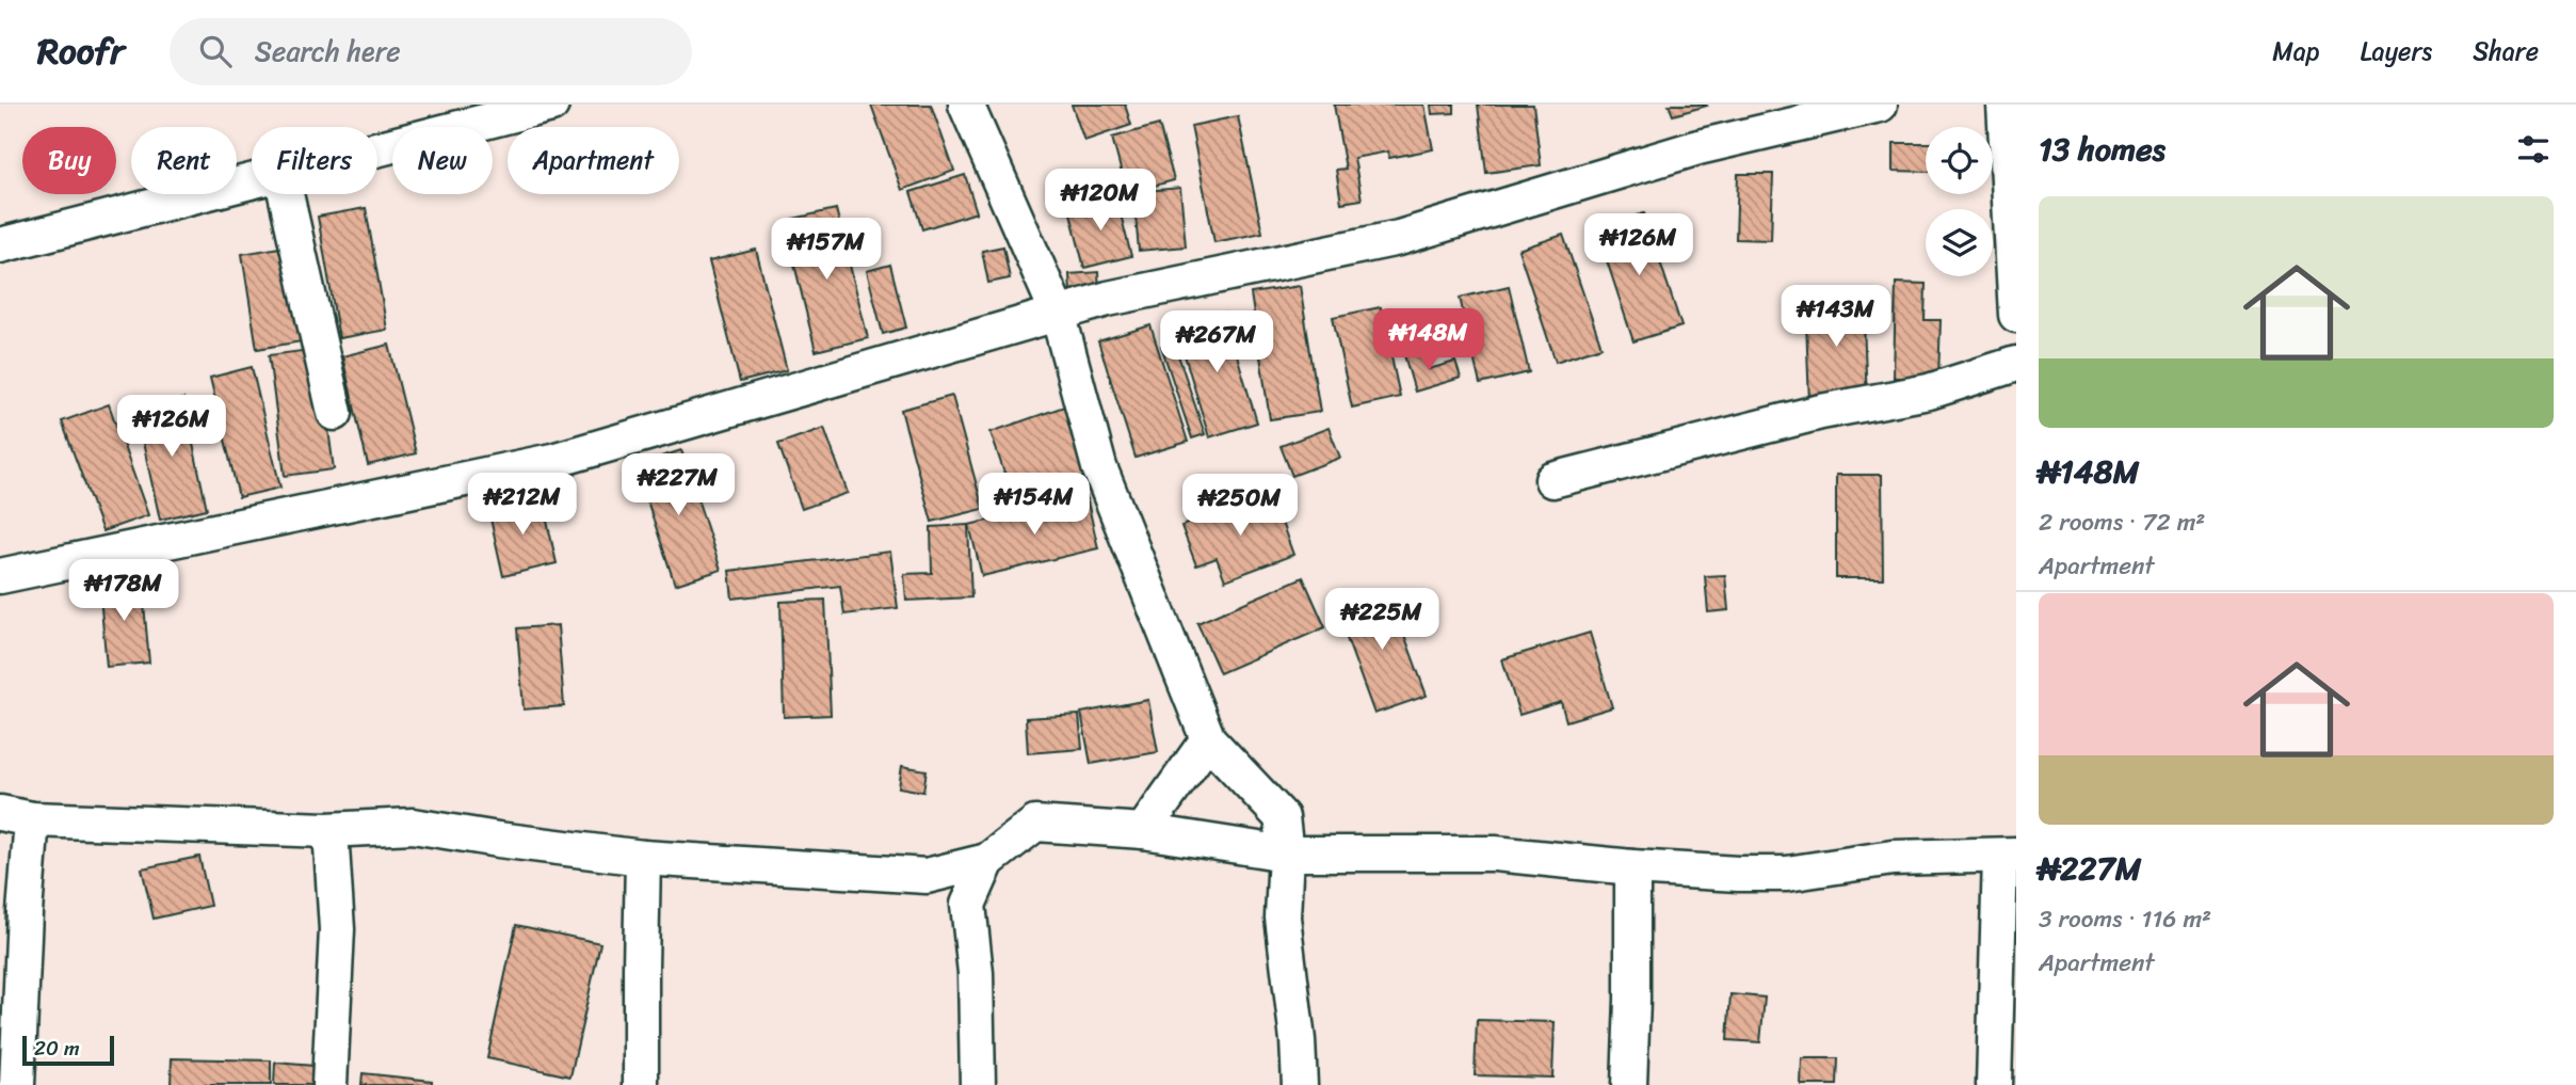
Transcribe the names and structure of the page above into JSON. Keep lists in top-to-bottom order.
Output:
{
  "scale_bar": "20 m",
  "page": {
    "header": "Roofr",
    "search": "Search here",
    "nav": ["Map", "Layers", "Share"],
    "heading": "13 homes",
    "chip": [
      "Buy",
      "Rent",
      "Filters",
      "New",
      "Apartment"
    ],
    "price": [
      "₦120M",
      "₦126M",
      "₦157M",
      "₦143M",
      "₦148M",
      "₦267M",
      "₦126M",
      "₦227M",
      "₦212M",
      "₦154M",
      "₦250M",
      "₦178M",
      "₦225M"
    ],
    "list": [
      {
        "name": "₦148M",
        "note": "2 rooms · 72 m² · Apartment"
      },
      {
        "name": "₦227M",
        "note": "3 rooms · 116 m² · Apartment"
      }
    ],
    "scale": "20 m"
  }
}
